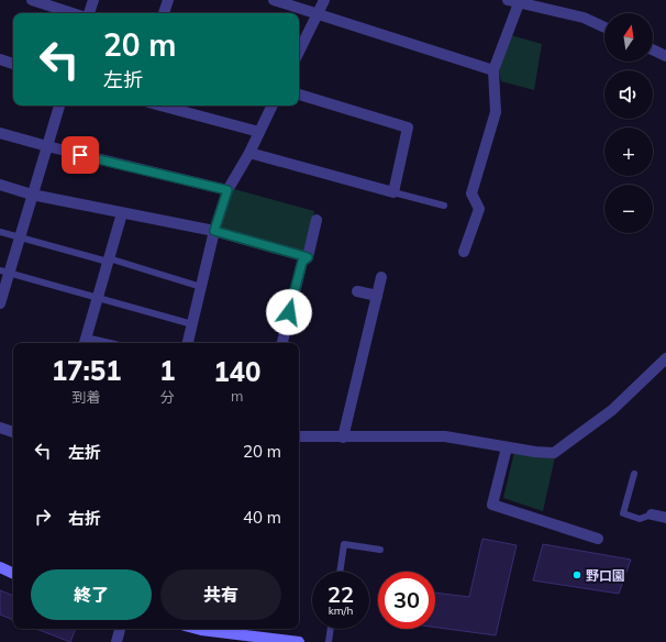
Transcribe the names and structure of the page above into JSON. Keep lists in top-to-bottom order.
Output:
{
  "places": ["野口園"],
  "north": "top",
  "page": {
    "map_buttons": ["+", "−"],
    "turn": ["20 m", "左折"],
    "eta": [
      "17:51",
      "到着",
      "1",
      "分",
      "140",
      "m"
    ],
    "list": [
      {
        "name": "左折",
        "value": "20 m"
      },
      {
        "name": "右折",
        "value": "40 m"
      }
    ],
    "buttons": ["終了", "共有"],
    "speed": "22 km/h",
    "limit": "30"
  }
}
